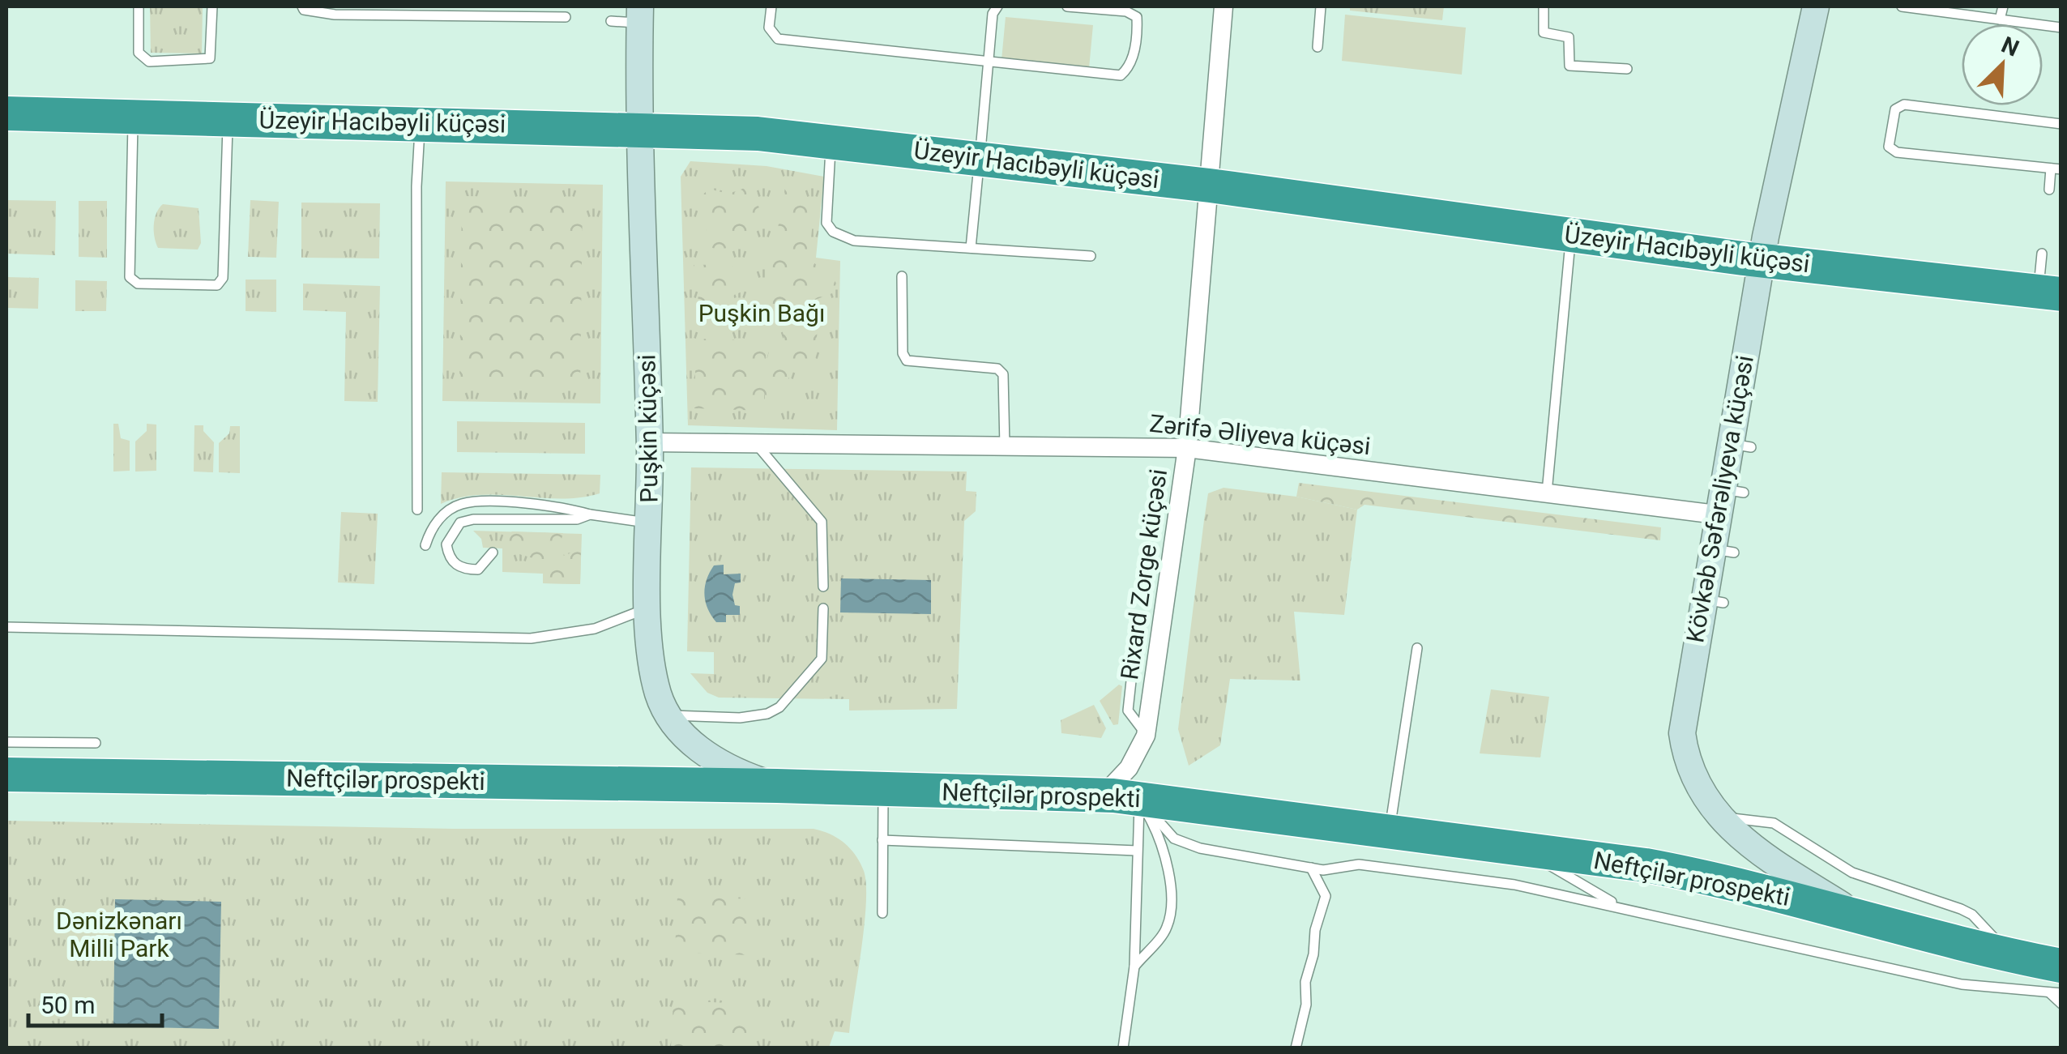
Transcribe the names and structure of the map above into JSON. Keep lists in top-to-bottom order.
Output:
{
  "streets": {
    "highway": ["Üzeyir Hacıbəyli küçəsi", "Neftçilər prospekti"],
    "street": [
      "Puşkin küçəsi",
      "Zərifə Əliyeva küçəsi",
      "Kövkəb Səfərəliyeva küçəsi",
      "Rixard Zorge küçəsi"
    ]
  },
  "crossings": [
    ["Üzeyir Hacıbəyli küçəsi", "Puşkin küçəsi"],
    ["Üzeyir Hacıbəyli küçəsi", "Kövkəb Səfərəliyeva küçəsi"],
    ["Üzeyir Hacıbəyli küçəsi", "Rixard Zorge küçəsi"],
    ["Puşkin küçəsi", "Zərifə Əliyeva küçəsi"],
    ["Puşkin küçəsi", "Neftçilər prospekti"],
    ["Zərifə Əliyeva küçəsi", "Kövkəb Səfərəliyeva küçəsi"],
    ["Zərifə Əliyeva küçəsi", "Rixard Zorge küçəsi"],
    ["Kövkəb Səfərəliyeva küçəsi", "Neftçilər prospekti"],
    ["Rixard Zorge küçəsi", "Neftçilər prospekti"]
  ],
  "parks": ["Puşkin Bağı", "Dənizkənarı Milli Park"],
  "scale_bar": "50 m",
  "north": "top right"
}
